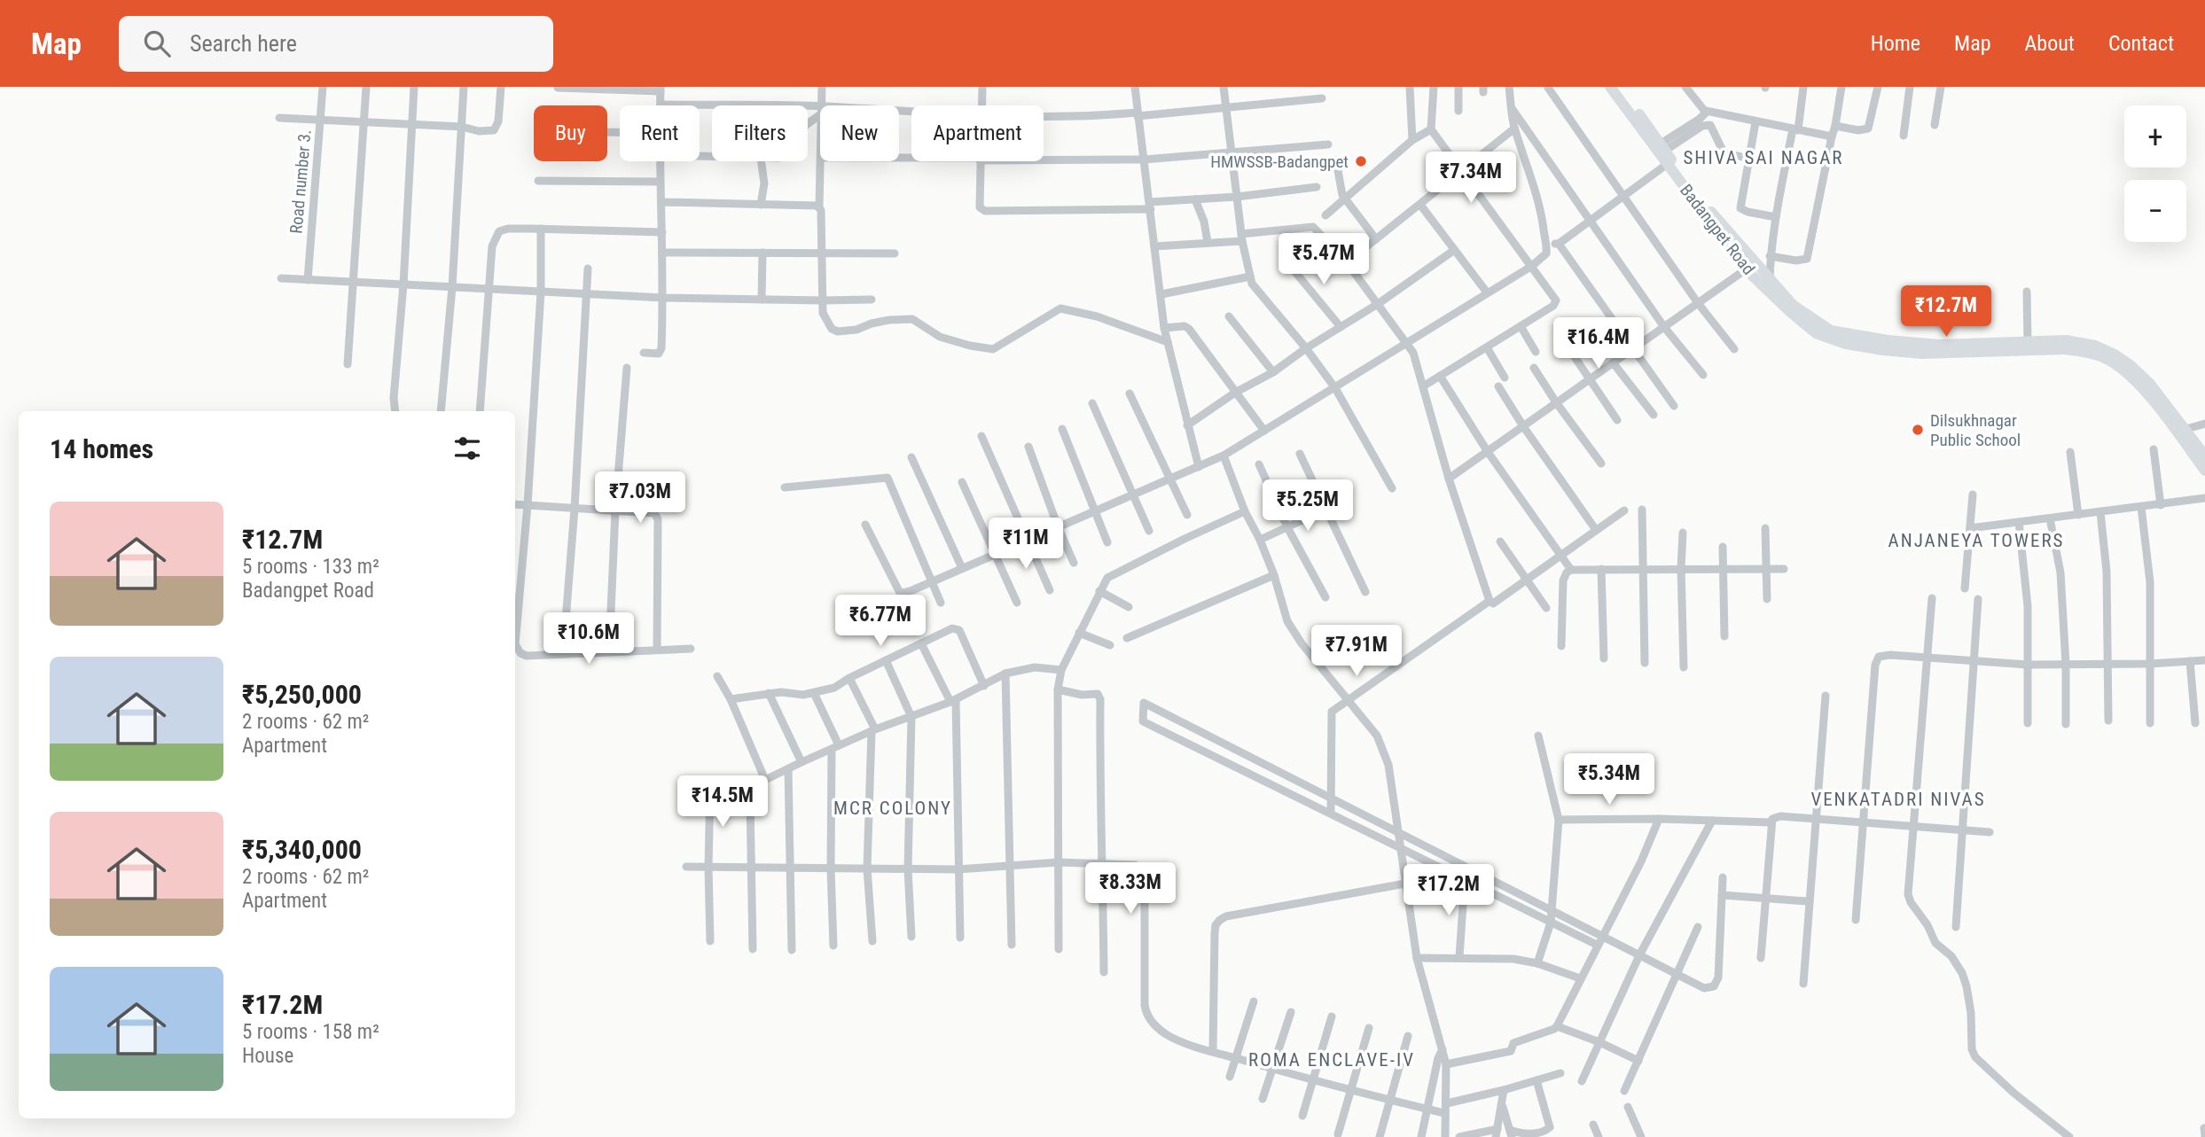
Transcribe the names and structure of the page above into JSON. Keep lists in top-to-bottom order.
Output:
{
  "streets": {
    "main road": ["Badangpet Road"],
    "street": ["Road number 3."]
  },
  "districts": [
    "SHIVA SAI NAGAR",
    "ANJANEYA TOWERS",
    "VENKATADRI NIVAS",
    "MCR COLONY",
    "ROMA ENCLAVE-IV"
  ],
  "places": ["HMWSSB-Badangpet", "Dilsukhnagar Public School"],
  "page": {
    "header": "Map",
    "search": "Search here",
    "nav": [
      "Home",
      "Map",
      "About",
      "Contact"
    ],
    "map_buttons": ["+", "−"],
    "chip": [
      "Buy",
      "Rent",
      "Filters",
      "New",
      "Apartment"
    ],
    "price": [
      "₹7.34M",
      "₹5.47M",
      "₹12.7M",
      "₹16.4M",
      "₹7.03M",
      "₹5.25M",
      "₹11M",
      "₹6.77M",
      "₹10.6M",
      "₹7.91M",
      "₹5.34M",
      "₹14.5M",
      "₹8.33M",
      "₹17.2M"
    ],
    "heading": "14 homes",
    "list": [
      {
        "name": "₹12.7M",
        "note": "5 rooms · 133 m² · Badangpet Road"
      },
      {
        "name": "₹5,250,000",
        "note": "2 rooms · 62 m² · Apartment"
      },
      {
        "name": "₹5,340,000",
        "note": "2 rooms · 62 m² · Apartment"
      },
      {
        "name": "₹17.2M",
        "note": "5 rooms · 158 m² · House"
      }
    ]
  }
}
